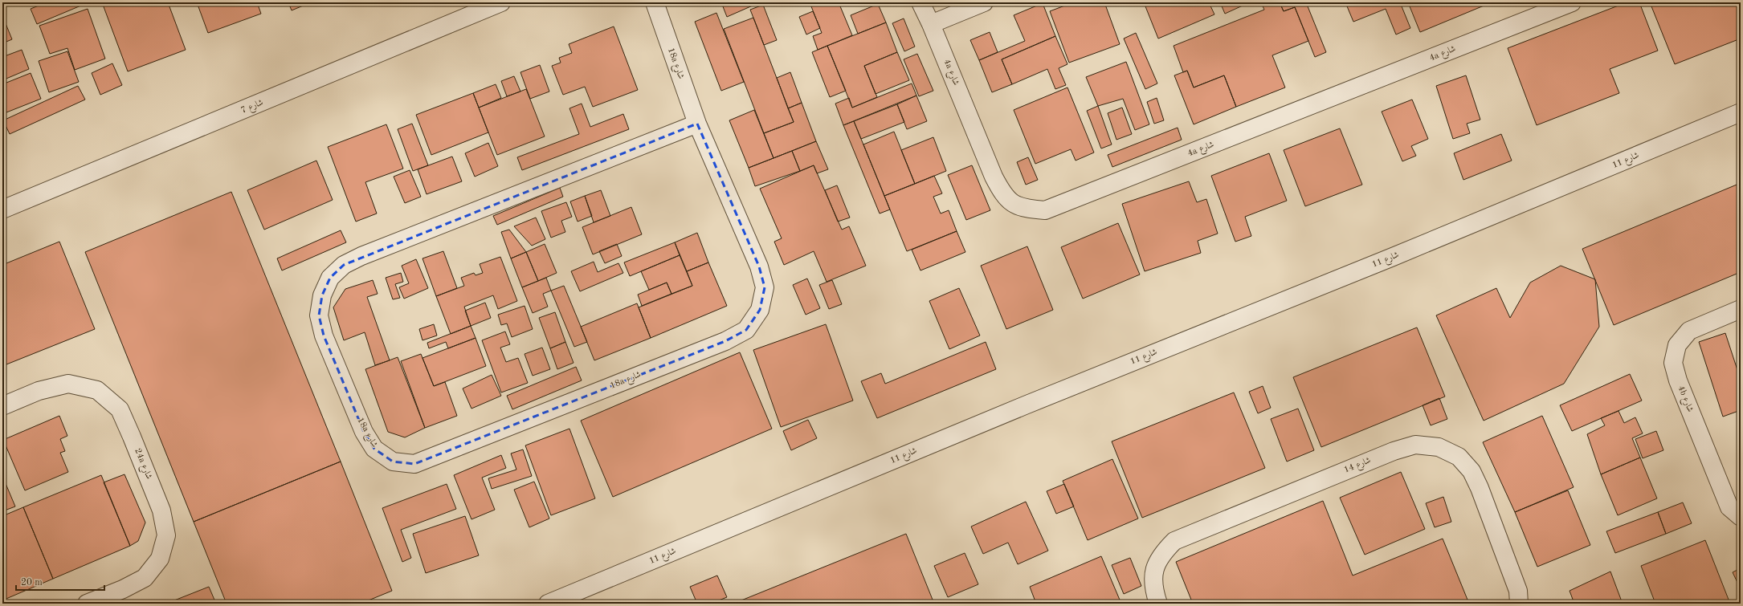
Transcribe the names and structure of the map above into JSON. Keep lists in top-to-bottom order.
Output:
{
  "streets": {
    "street": [
      "4a شارع",
      "18a شارع",
      "شارع 7",
      "شارع 11",
      "4b شارع",
      "24a شارع",
      "شارع 14"
    ]
  },
  "scale_bar": "20 m"
}
